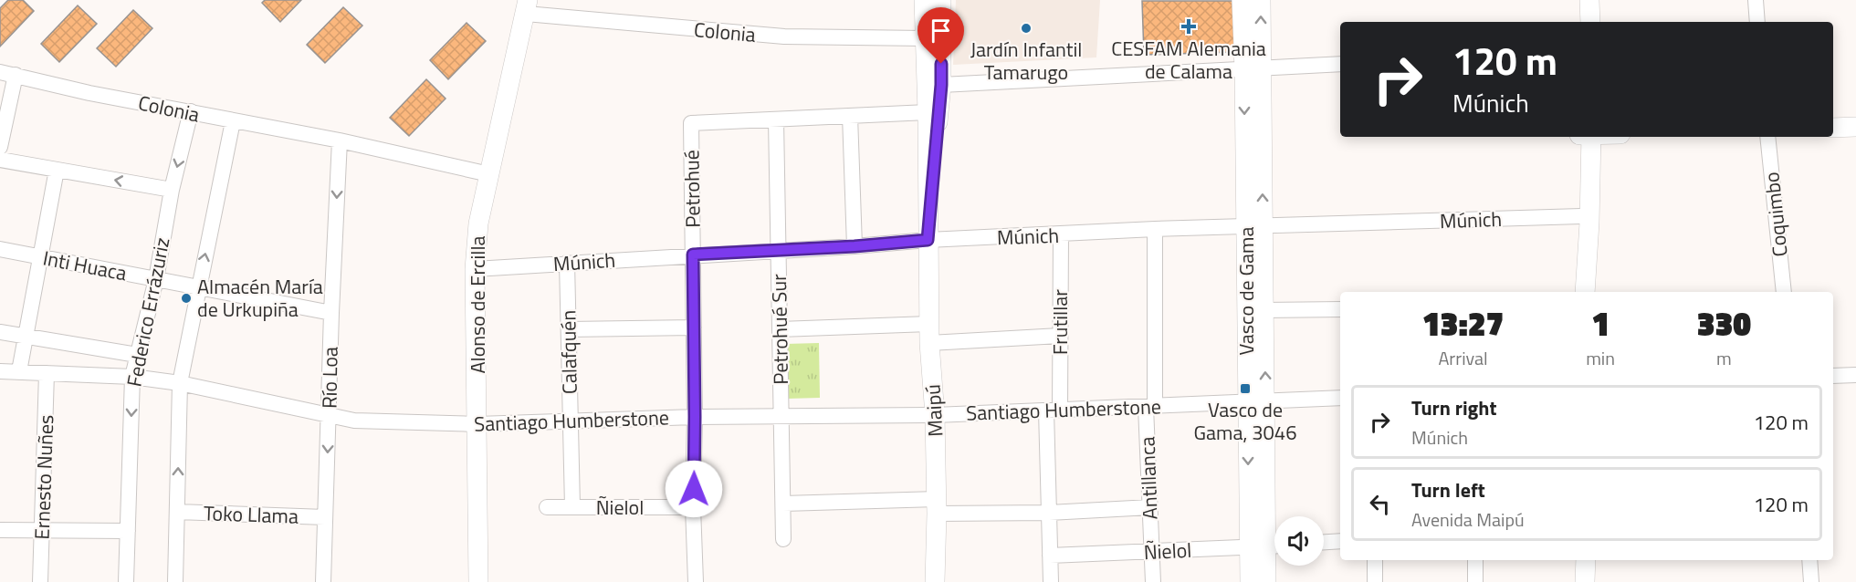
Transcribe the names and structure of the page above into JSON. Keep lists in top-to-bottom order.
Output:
{
  "streets": {
    "street": [
      "Colonia",
      "Petrohué",
      "Coquimbo",
      "Múnich",
      "Inti Huaca",
      "Vasco de Gama",
      "Alonso de Ercilla",
      "Federico Errázuriz",
      "Frutillar",
      "Petrohué Sur",
      "Calafquén",
      "Río Loa",
      "Santiago Humberstone",
      "Maipú",
      "Ernesto Nuñes",
      "Antillanca",
      "Ñielol",
      "Toko Llama"
    ]
  },
  "crossings": [
    ["Colonia", "Alonso de Ercilla"],
    ["Colonia", "Federico Errázuriz"],
    ["Colonia", "Río Loa"],
    ["Petrohué", "Múnich"],
    ["Petrohué", "Petrohué Sur"],
    ["Petrohué", "Santiago Humberstone"],
    ["Petrohué", "Ñielol"],
    ["Múnich", "Vasco de Gama"],
    ["Múnich", "Alonso de Ercilla"],
    ["Múnich", "Frutillar"],
    ["Múnich", "Petrohué Sur"],
    ["Múnich", "Calafquén"],
    ["Múnich", "Maipú"],
    ["Múnich", "Antillanca"],
    ["Inti Huaca", "Federico Errázuriz"],
    ["Inti Huaca", "Río Loa"],
    ["Vasco de Gama", "Santiago Humberstone"],
    ["Vasco de Gama", "Ñielol"],
    ["Alonso de Ercilla", "Santiago Humberstone"],
    ["Federico Errázuriz", "Santiago Humberstone"],
    ["Frutillar", "Santiago Humberstone"],
    ["Frutillar", "Ñielol"],
    ["Petrohué Sur", "Santiago Humberstone"],
    ["Calafquén", "Santiago Humberstone"],
    ["Calafquén", "Ñielol"],
    ["Río Loa", "Santiago Humberstone"],
    ["Río Loa", "Toko Llama"],
    ["Santiago Humberstone", "Maipú"],
    ["Santiago Humberstone", "Ernesto Nuñes"],
    ["Santiago Humberstone", "Antillanca"],
    ["Antillanca", "Ñielol"]
  ],
  "places": {
    "health": ["CESFAM Alemania de Calama"],
    "other": ["Jardín Infantil Tamarugo", "Almacén María de Urkupiña"],
    "transit": ["Vasco de Gama, 3046"]
  },
  "page": {
    "turn": ["120 m", "Múnich"],
    "eta": [
      "13:27",
      "Arrival",
      "1",
      "min",
      "330",
      "m"
    ],
    "list": [
      {
        "name": "Turn right",
        "note": "Múnich",
        "value": "120 m"
      },
      {
        "name": "Turn left",
        "note": "Avenida Maipú",
        "value": "120 m"
      }
    ]
  }
}
